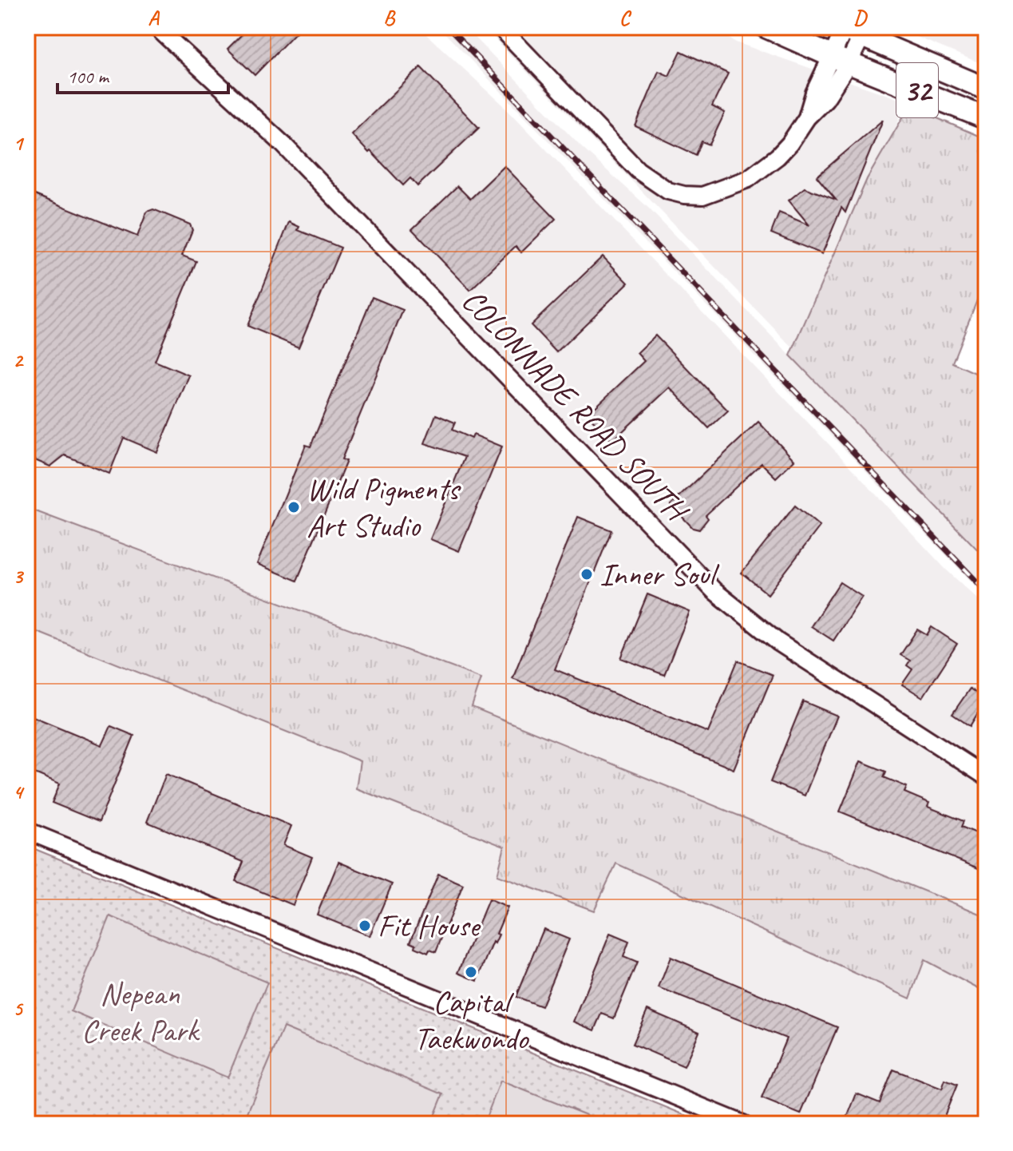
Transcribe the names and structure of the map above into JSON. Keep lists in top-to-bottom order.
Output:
{
  "streets": {
    "main road": ["32"],
    "street": ["COLONNADE ROAD SOUTH"]
  },
  "parks": ["Nepean Creek Park"],
  "places": [
    "Wild Pigments Art Studio",
    "Inner Soul",
    "Fit House",
    "Capital Taekwondo"
  ],
  "scale_bar": "100 m",
  "grid": {
    "columns": [
      "A",
      "B",
      "C",
      "D"
    ],
    "rows": [
      "1",
      "2",
      "3",
      "4",
      "5"
    ]
  }
}
